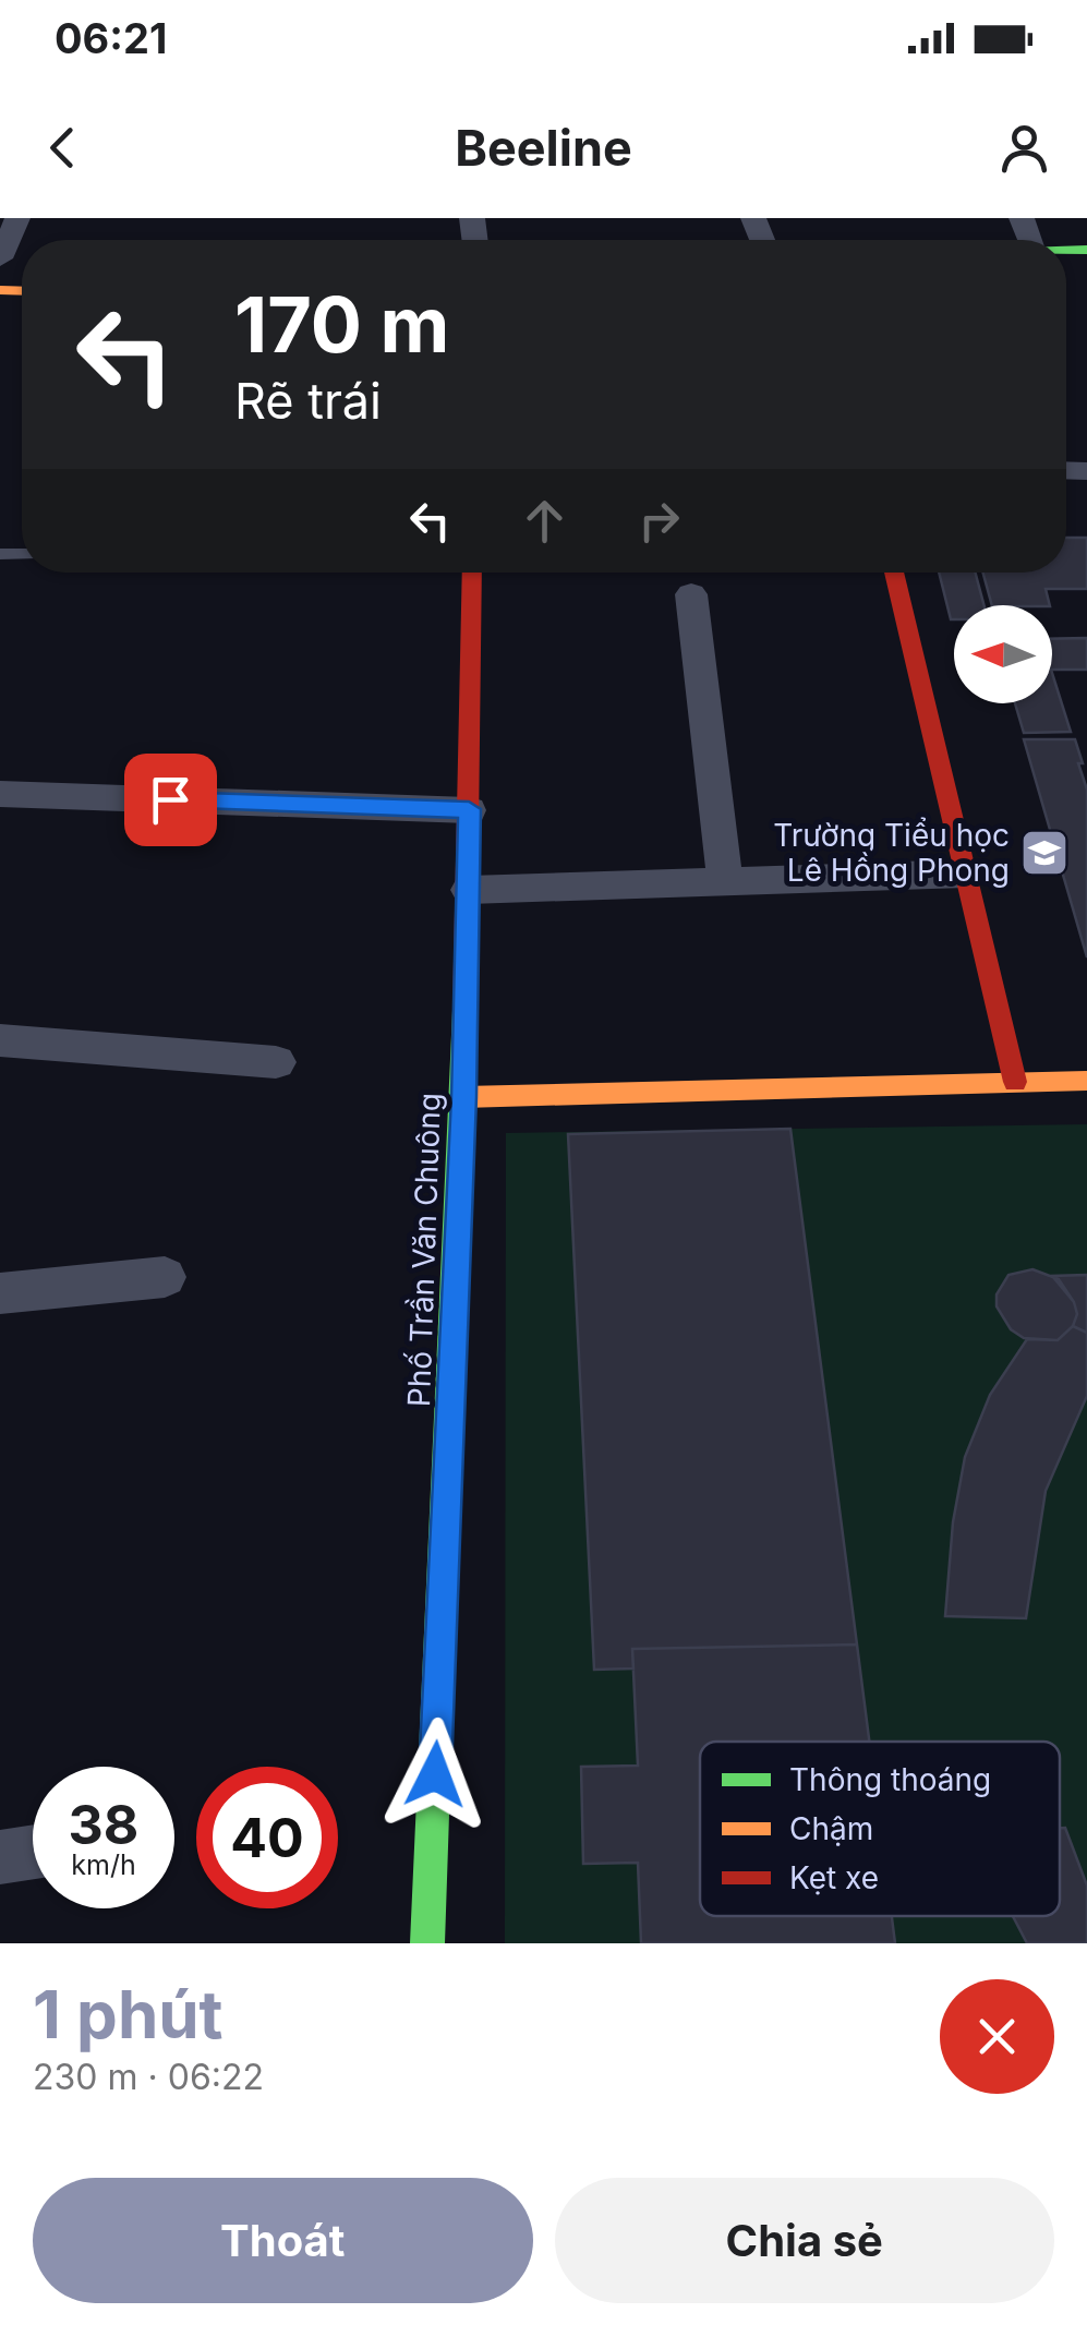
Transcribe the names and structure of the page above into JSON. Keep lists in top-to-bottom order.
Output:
{
  "streets": {
    "street": ["Phố Trần Văn Chuông"]
  },
  "places": {
    "school or university": ["Trường Tiểu học Lê Hồng Phong"]
  },
  "legend": ["Thông thoáng", "Chậm", "Kẹt xe"],
  "north": "left",
  "page": {
    "status": "06:21",
    "header": "Beeline",
    "turn": ["170 m", "Rẽ trái"],
    "speed": "38 km/h",
    "limit": "40",
    "heading": ["1 phút", "230 m · 06:22"],
    "buttons": ["Thoát", "Chia sẻ"]
  }
}
